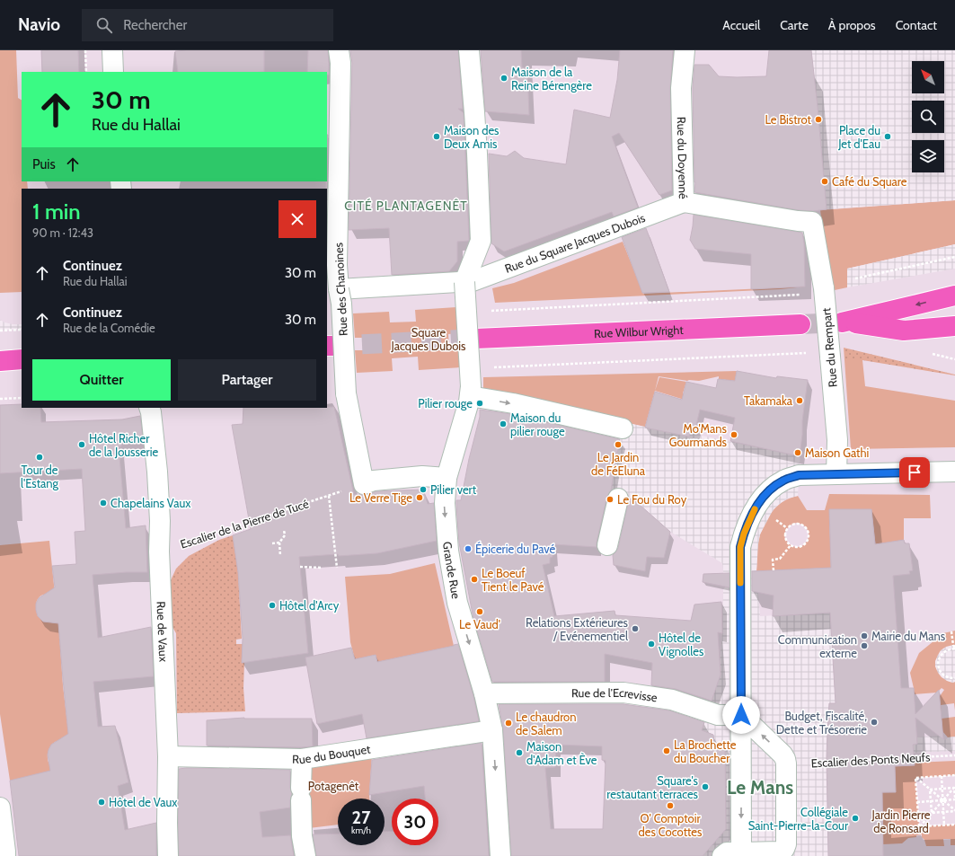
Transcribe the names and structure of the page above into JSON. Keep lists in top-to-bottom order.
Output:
{
  "streets": {
    "main road": ["Rue Wilbur Wright"],
    "street": [
      "Rue du Doyenné",
      "Rue du Square Jacques Dubois",
      "Rue des Chanoines",
      "Rue du Rempart",
      "Grande Rue",
      "Rue de Vaux",
      "Rue de l'Ecrevisse",
      "Rue du Bouquet"
    ],
    "path": ["Escalier de la Pierre de Tucé", "Escalier des Ponts Neufs"]
  },
  "crossings": [
    ["Rue du Doyenné", "Rue du Square Jacques Dubois"],
    ["Rue du Doyenné", "Rue du Rempart"],
    ["Rue du Square Jacques Dubois", "Grande Rue"],
    ["Rue des Chanoines", "Escalier de la Pierre de Tucé"],
    ["Escalier de la Pierre de Tucé", "Rue de Vaux"],
    ["Grande Rue", "Rue de l'Ecrevisse"],
    ["Grande Rue", "Rue du Bouquet"],
    ["Rue de Vaux", "Rue du Bouquet"]
  ],
  "one_way": ["Grande Rue"],
  "districts": ["CITÉ PLANTAGENÊT", "Le Mans"],
  "parks": ["Square Jacques Dubois", "Potagenêt", "Jardin Pierre de Ronsard"],
  "places": [
    "Maison de la Reine Bérengère",
    "Le Bistrot",
    "Maison des Deux Amis",
    "Place du Jet d'Eau",
    "Café du Square",
    "Takamaka",
    "Pilier rouge",
    "Maison du pilier rouge",
    "Mo'Mans Gourmands",
    "Hôtel Richer de la Jousserie",
    "Le Jardin de FéEluna",
    "Maison Gathi",
    "Tour de l'Estang",
    "Pilier vert",
    "Le Verre Tige",
    "Le Fou du Roy",
    "Chapelains Vaux",
    "Épicerie du Pavé",
    "Le Boeuf Tient le Pavé",
    "Hôtel d'Arcy",
    "Le Vaud'",
    "Relations Extérieures / Evénementiel",
    "Mairie du Mans",
    "Hôtel de Vignolles",
    "Communication externe",
    "Budget, Fiscalité, Dette et Trésorerie",
    "Le chaudron de Salem",
    "La Brochette du Boucher",
    "Maison d'Adam et Ève",
    "Square's restautant terraces",
    "Hôtel de Vaux",
    "O' Comptoir des Cocottes",
    "Collégiale Saint-Pierre-la-Cour"
  ],
  "north": "top left",
  "page": {
    "header": "Navio",
    "search": "Rechercher",
    "nav": [
      "Accueil",
      "Carte",
      "À propos",
      "Contact"
    ],
    "turn": ["30 m", "Rue du Hallai"],
    "then": "Puis",
    "heading": ["1 min", "90 m · 12:43"],
    "list": [
      {
        "name": "Continuez",
        "note": "Rue du Hallai",
        "value": "30 m"
      },
      {
        "name": "Continuez",
        "note": "Rue de la Comédie",
        "value": "30 m"
      }
    ],
    "buttons": ["Quitter", "Partager"],
    "speed": "27 km/h",
    "limit": "30"
  }
}
